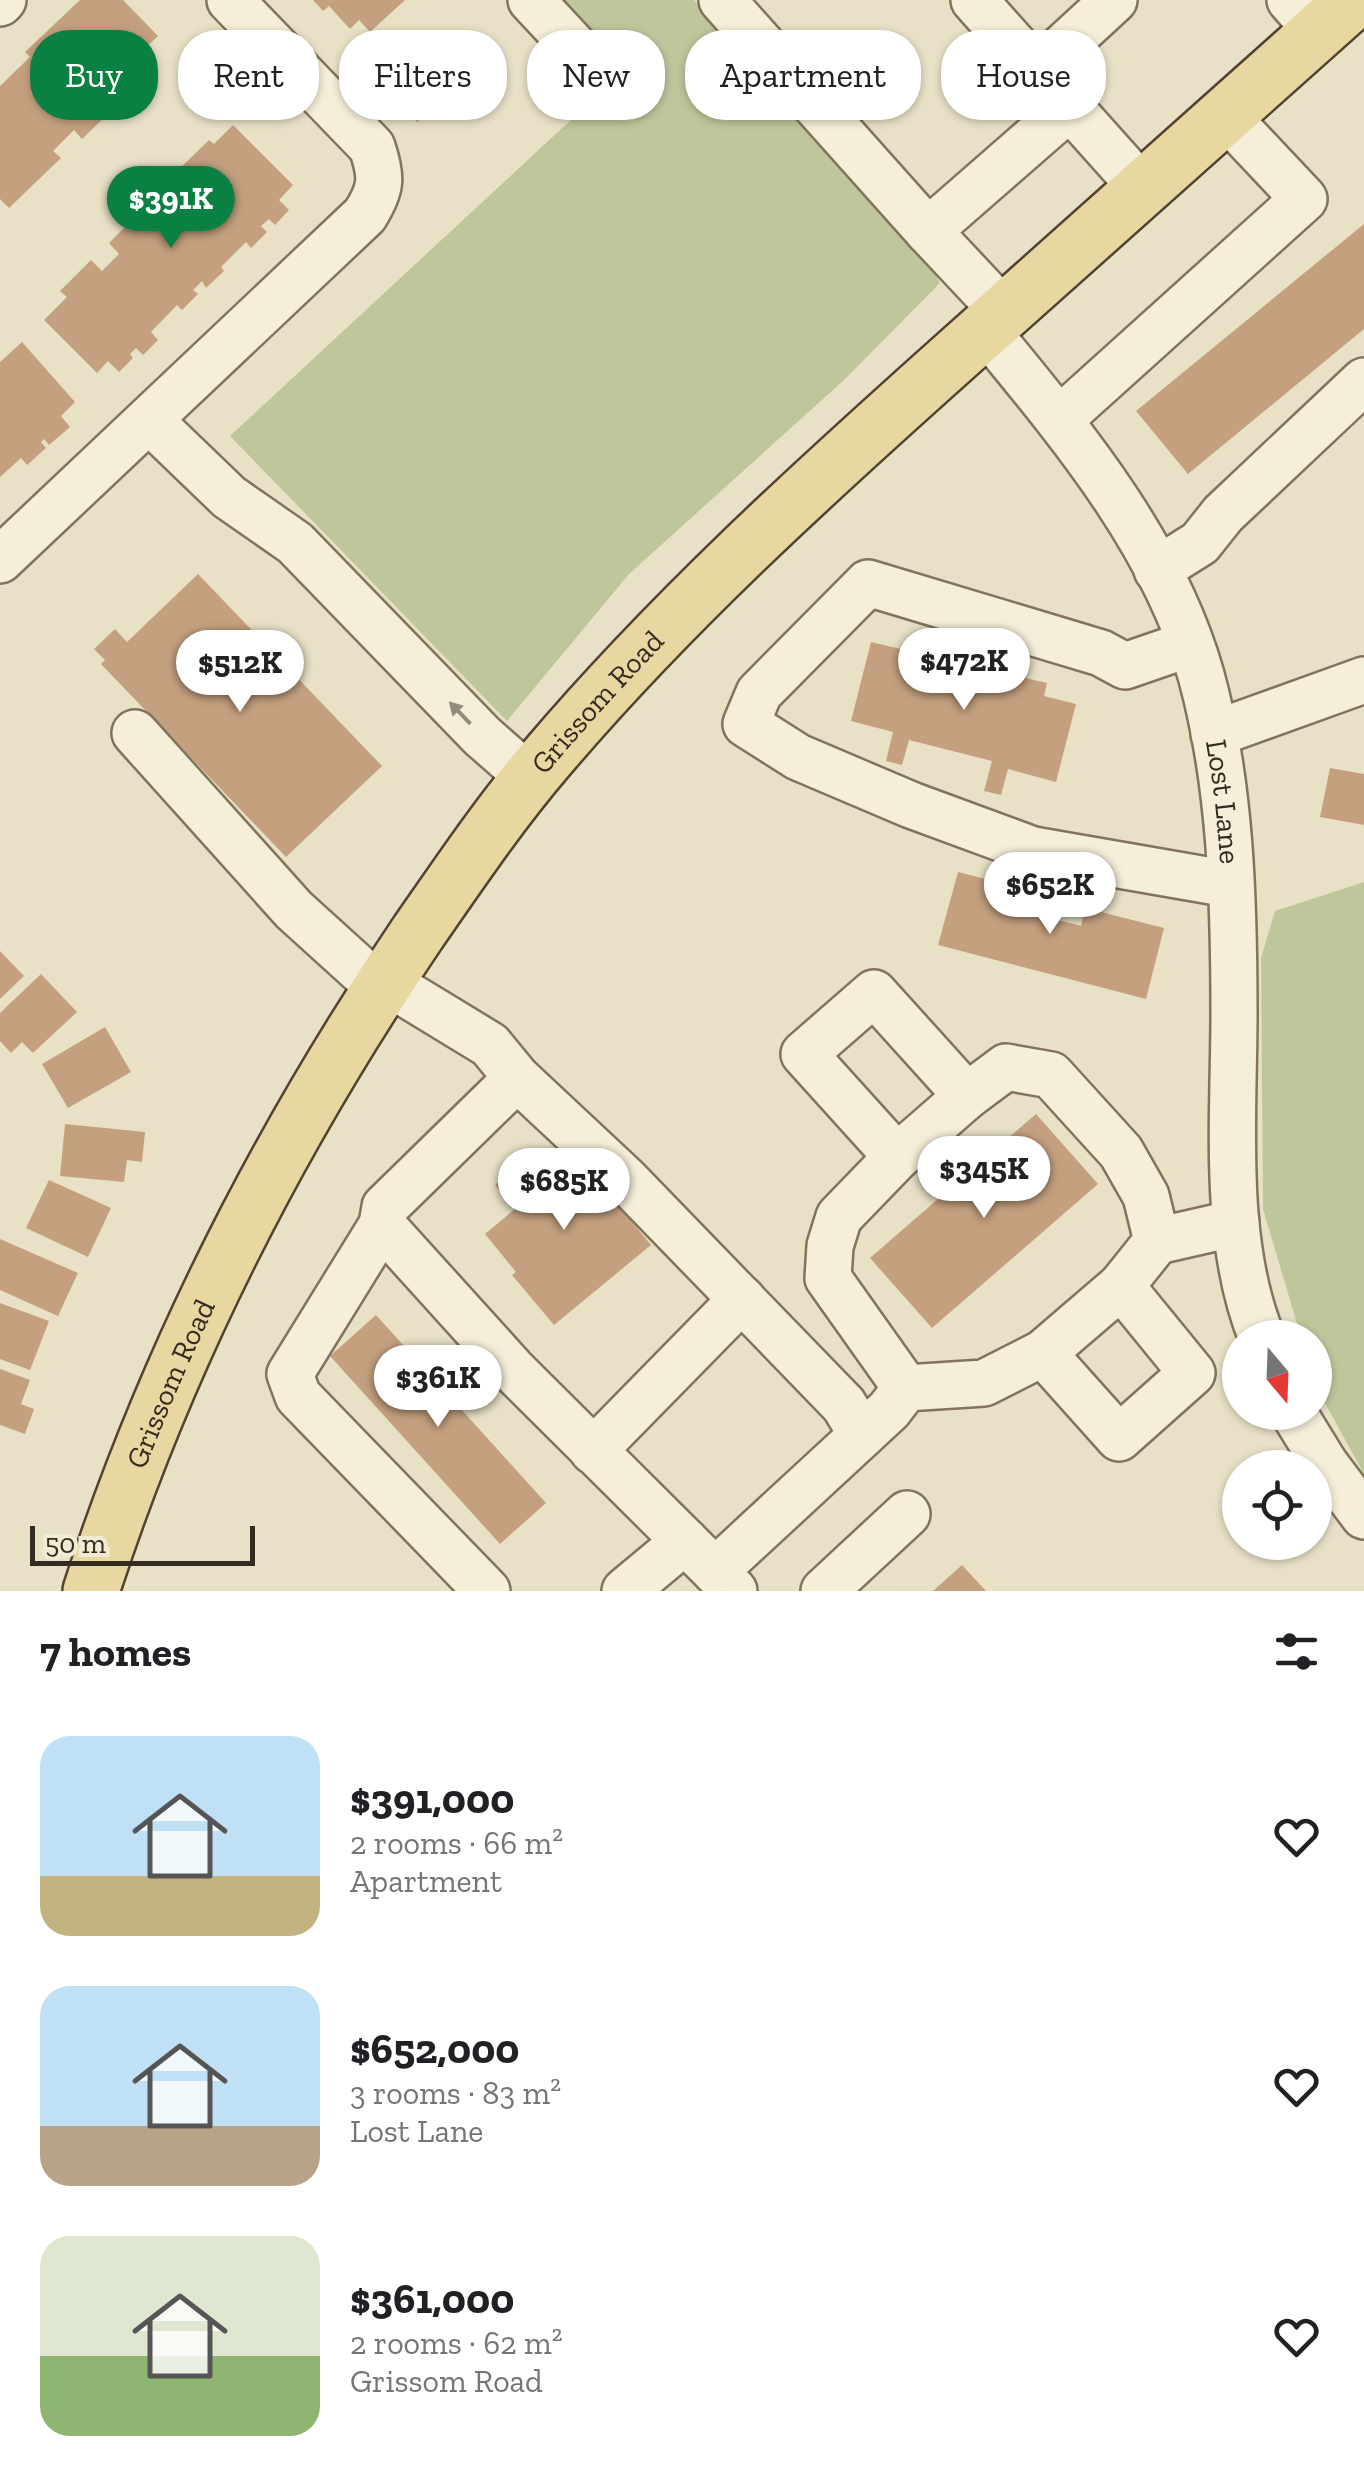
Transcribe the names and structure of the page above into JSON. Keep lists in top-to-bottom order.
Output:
{
  "streets": {
    "main road": ["Grissom Road"],
    "street": ["Lost Lane"]
  },
  "crossings": [
    ["Grissom Road", "Lost Lane"]
  ],
  "scale_bar": "50 m",
  "north": "bottom",
  "page": {
    "chip": [
      "Buy",
      "Rent",
      "Filters",
      "New",
      "Apartment",
      "House"
    ],
    "price": [
      "$391K",
      "$472K",
      "$512K",
      "$652K",
      "$345K",
      "$685K",
      "$361K"
    ],
    "scale": "50 m",
    "heading": "7 homes",
    "list": [
      {
        "name": "$391,000",
        "note": "2 rooms · 66 m² · Apartment"
      },
      {
        "name": "$652,000",
        "note": "3 rooms · 83 m² · Lost Lane"
      },
      {
        "name": "$361,000",
        "note": "2 rooms · 62 m² · Grissom Road"
      }
    ]
  }
}
